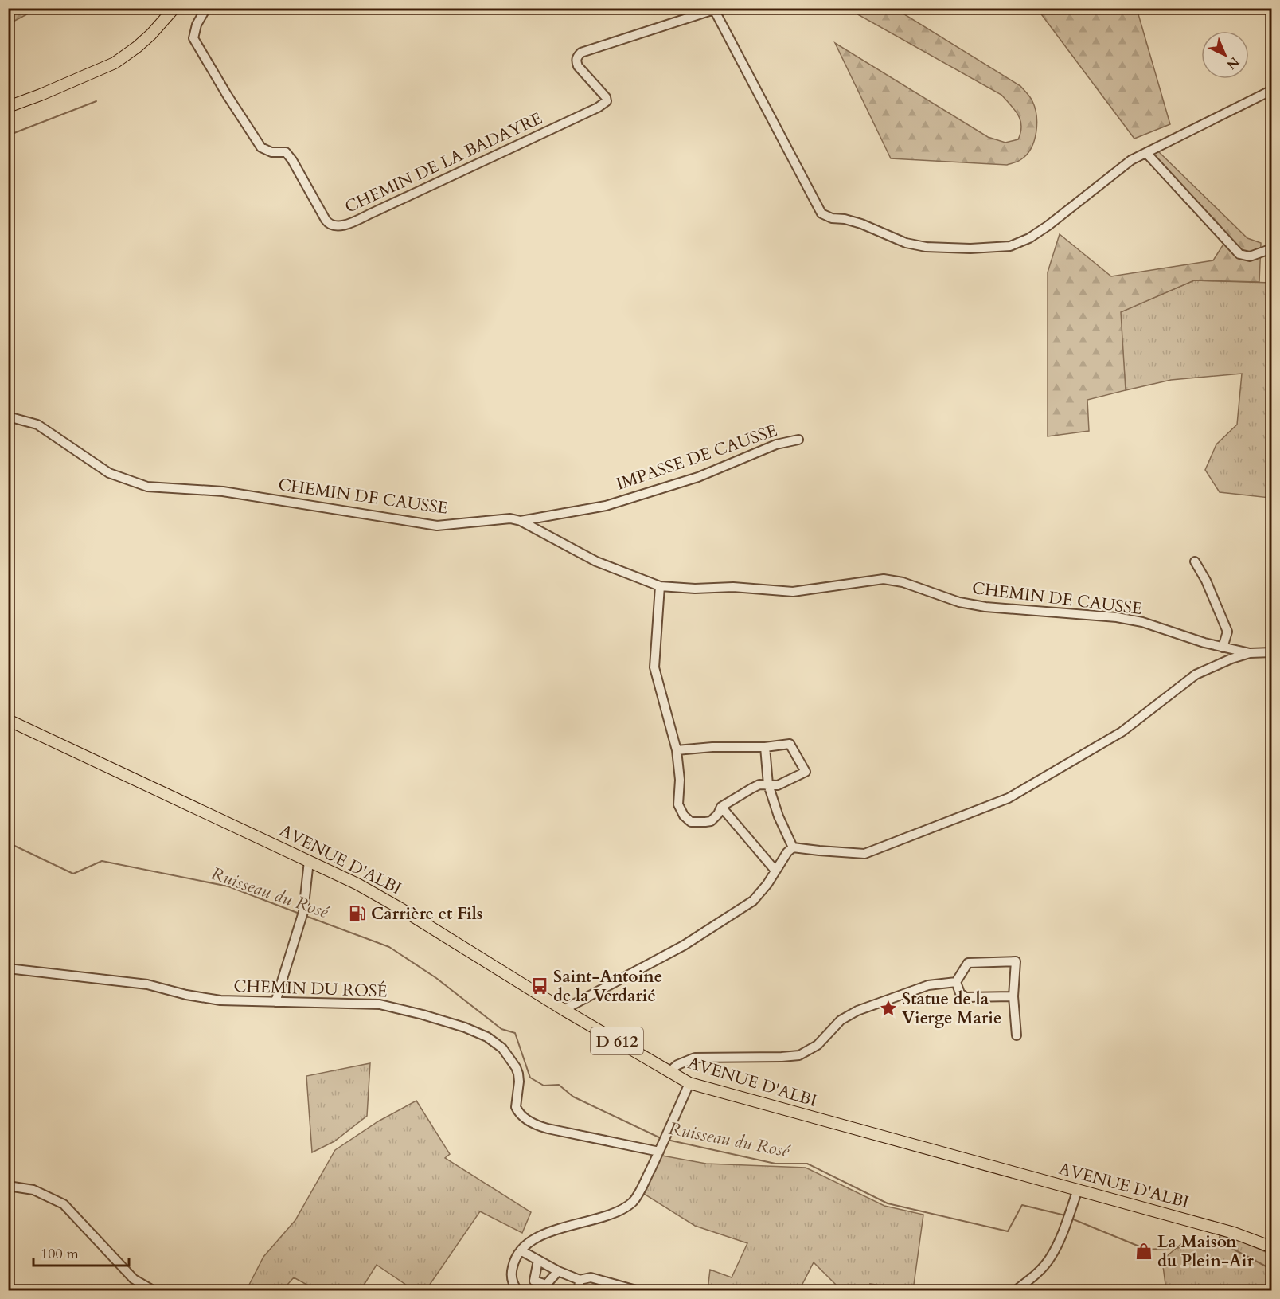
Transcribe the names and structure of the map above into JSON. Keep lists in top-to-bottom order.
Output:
{
  "streets": {
    "main road": ["AVENUE D'ALBI", "D 612"],
    "street": [
      "CHEMIN DE LA BADAYRE",
      "IMPASSE DE CAUSSE",
      "CHEMIN DE CAUSSE",
      "CHEMIN DU ROSÉ"
    ]
  },
  "crossings": [
    ["IMPASSE DE CAUSSE", "CHEMIN DE CAUSSE"]
  ],
  "water": ["Ruisseau du Rosé"],
  "places": {
    "fuel station": ["Carrière et Fils"],
    "bus stop": ["Saint-Antoine de la Verdarié"],
    "place": ["Statue de la Vierge Marie"],
    "shop": ["La Maison du Plein-Air"]
  },
  "scale_bar": "100 m",
  "north": "bottom right"
}
